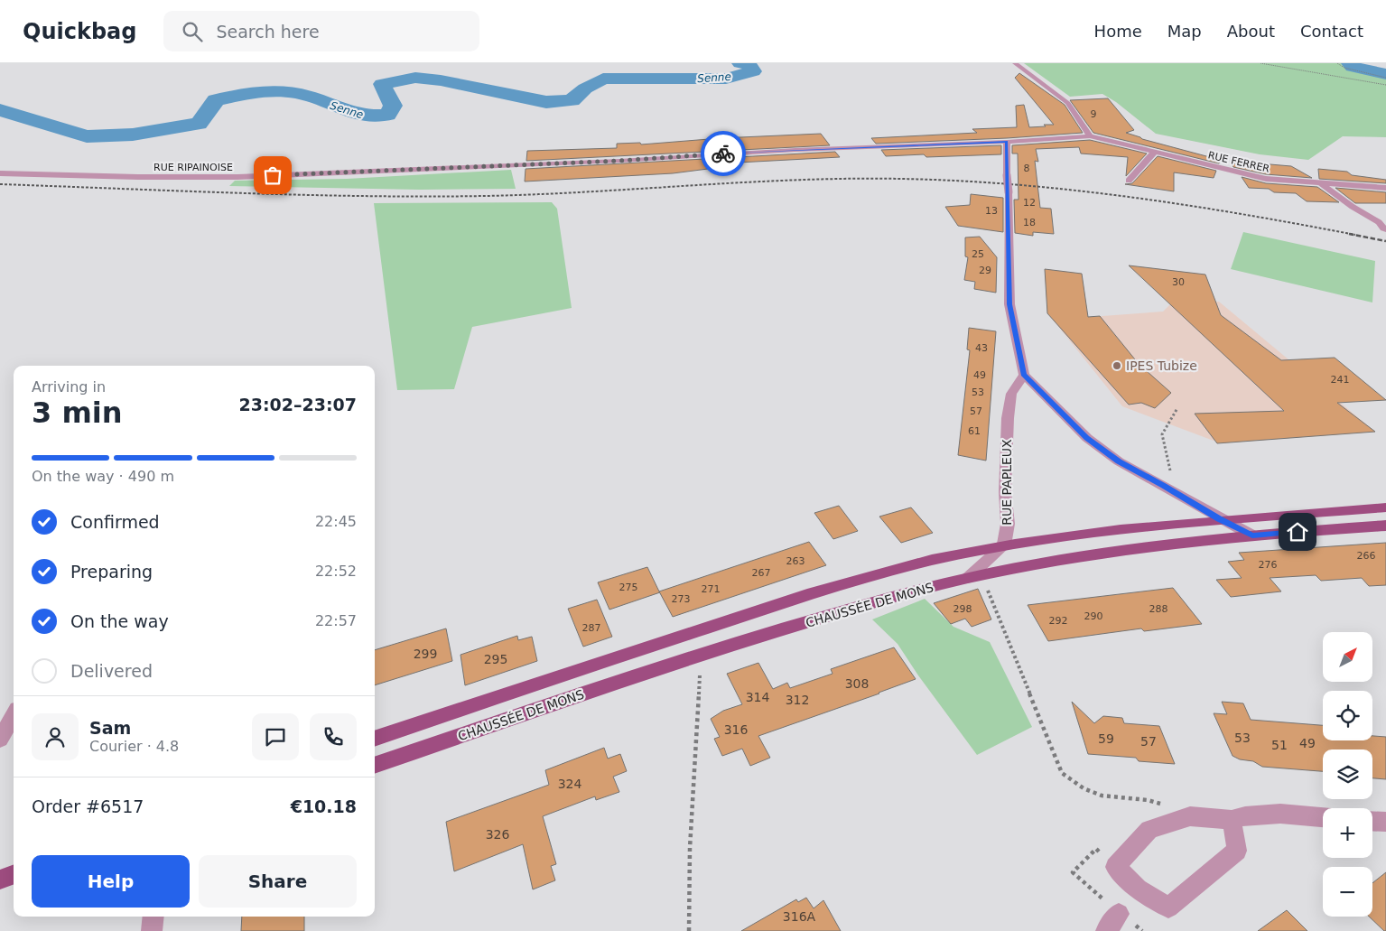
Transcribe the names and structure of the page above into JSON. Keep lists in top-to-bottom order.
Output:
{
  "streets": {
    "main road": ["CHAUSSÉE DE MONS"],
    "street": ["RUE FERRER", "RUE RIPAINOISE", "RUE PAPLEUX"]
  },
  "crossings": [
    ["RUE FERRER", "RUE RIPAINOISE"],
    ["RUE PAPLEUX", "CHAUSSÉE DE MONS"]
  ],
  "water": ["Senne"],
  "places": ["IPES Tubize"],
  "house_numbers": [
    "9",
    "8",
    "12",
    "13",
    "18",
    "25",
    "29",
    "30",
    "43",
    "49",
    "241",
    "53",
    "57",
    "61",
    "266",
    "263",
    "276",
    "267",
    "275",
    "271",
    "273",
    "298",
    "288",
    "290",
    "292",
    "287",
    "299",
    "295",
    "308",
    "314",
    "312",
    "316",
    "53",
    "59",
    "57",
    "49",
    "51",
    "324",
    "326",
    "316A"
  ],
  "north": "top right",
  "page": {
    "header": "Quickbag",
    "search": "Search here",
    "nav": [
      "Home",
      "Map",
      "About",
      "Contact"
    ],
    "heading": ["3 min", "Arriving in", "23:02–23:07"],
    "panel": [
      "Sam",
      "Courier · 4.8",
      "Order #6517",
      "€10.18"
    ],
    "bar": "On the way · 490 m",
    "list": [
      ["Confirmed", "22:45"],
      ["Preparing", "22:52"],
      ["On the way", "22:57"],
      "Delivered"
    ],
    "map_buttons": ["+", "−"],
    "buttons": ["Help", "Share"]
  }
}
